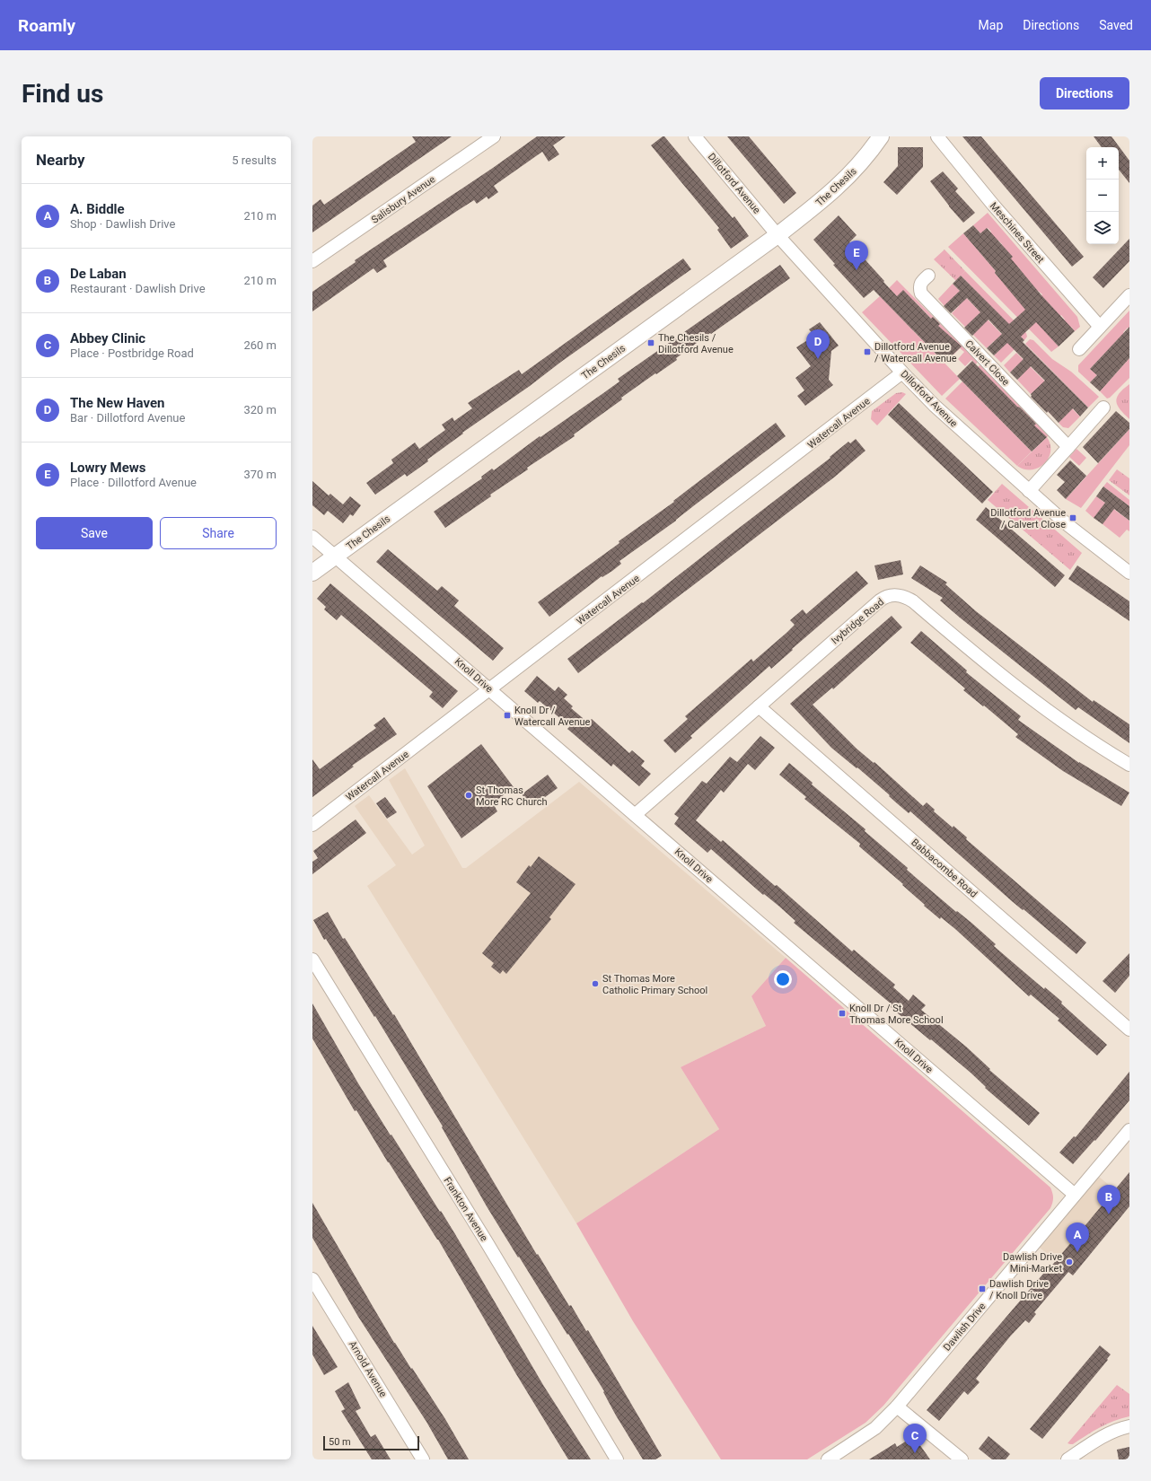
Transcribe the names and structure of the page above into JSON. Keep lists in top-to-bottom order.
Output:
{
  "streets": {
    "street": [
      "Dillotford Avenue",
      "The Chesils",
      "Salisbury Avenue",
      "Meschines Street",
      "Calvert Close",
      "Watercall Avenue",
      "Ivybridge Road",
      "Knoll Drive",
      "Babbacombe Road",
      "Frankton Avenue",
      "Dawlish Drive",
      "Arnold Avenue"
    ]
  },
  "crossings": [
    ["Dillotford Avenue", "The Chesils"],
    ["Dillotford Avenue", "Watercall Avenue"],
    ["The Chesils", "Knoll Drive"],
    ["Watercall Avenue", "Knoll Drive"],
    ["Ivybridge Road", "Knoll Drive"],
    ["Ivybridge Road", "Babbacombe Road"],
    ["Knoll Drive", "Dawlish Drive"]
  ],
  "places": {
    "transit": [
      "The Chesils / Dillotford Avenue",
      "Dillotford Avenue / Watercall Avenue",
      "Dillotford Avenue / Calvert Close",
      "Knoll Dr / Watercall Avenue",
      "Knoll Dr / St Thomas More School",
      "Dawlish Drive / Knoll Drive"
    ],
    "other": ["St Thomas More RC Church", "St Thomas More Catholic Primary School", "Dawlish Drive Mini-Market"]
  },
  "scale_bar": "50 m",
  "page": {
    "header": "Roamly",
    "nav": ["Map", "Directions", "Saved"],
    "buttons": [
      "Directions",
      ["Save", "Share"]
    ],
    "title": "Find us",
    "heading": ["Nearby", "5 results"],
    "map_buttons": ["+", "−"],
    "list": [
      {
        "mark": "A",
        "name": "A. Biddle",
        "note": "Shop · Dawlish Drive",
        "value": "210 m"
      },
      {
        "mark": "B",
        "name": "De Laban",
        "note": "Restaurant · Dawlish Drive",
        "value": "210 m"
      },
      {
        "mark": "C",
        "name": "Abbey Clinic",
        "note": "Place · Postbridge Road",
        "value": "260 m"
      },
      {
        "mark": "D",
        "name": "The New Haven",
        "note": "Bar · Dillotford Avenue",
        "value": "320 m"
      },
      {
        "mark": "E",
        "name": "Lowry Mews",
        "note": "Place · Dillotford Avenue",
        "value": "370 m"
      }
    ],
    "pins": [
      "E",
      "D",
      "B",
      "A",
      "C"
    ],
    "scale": "50 m"
  }
}
